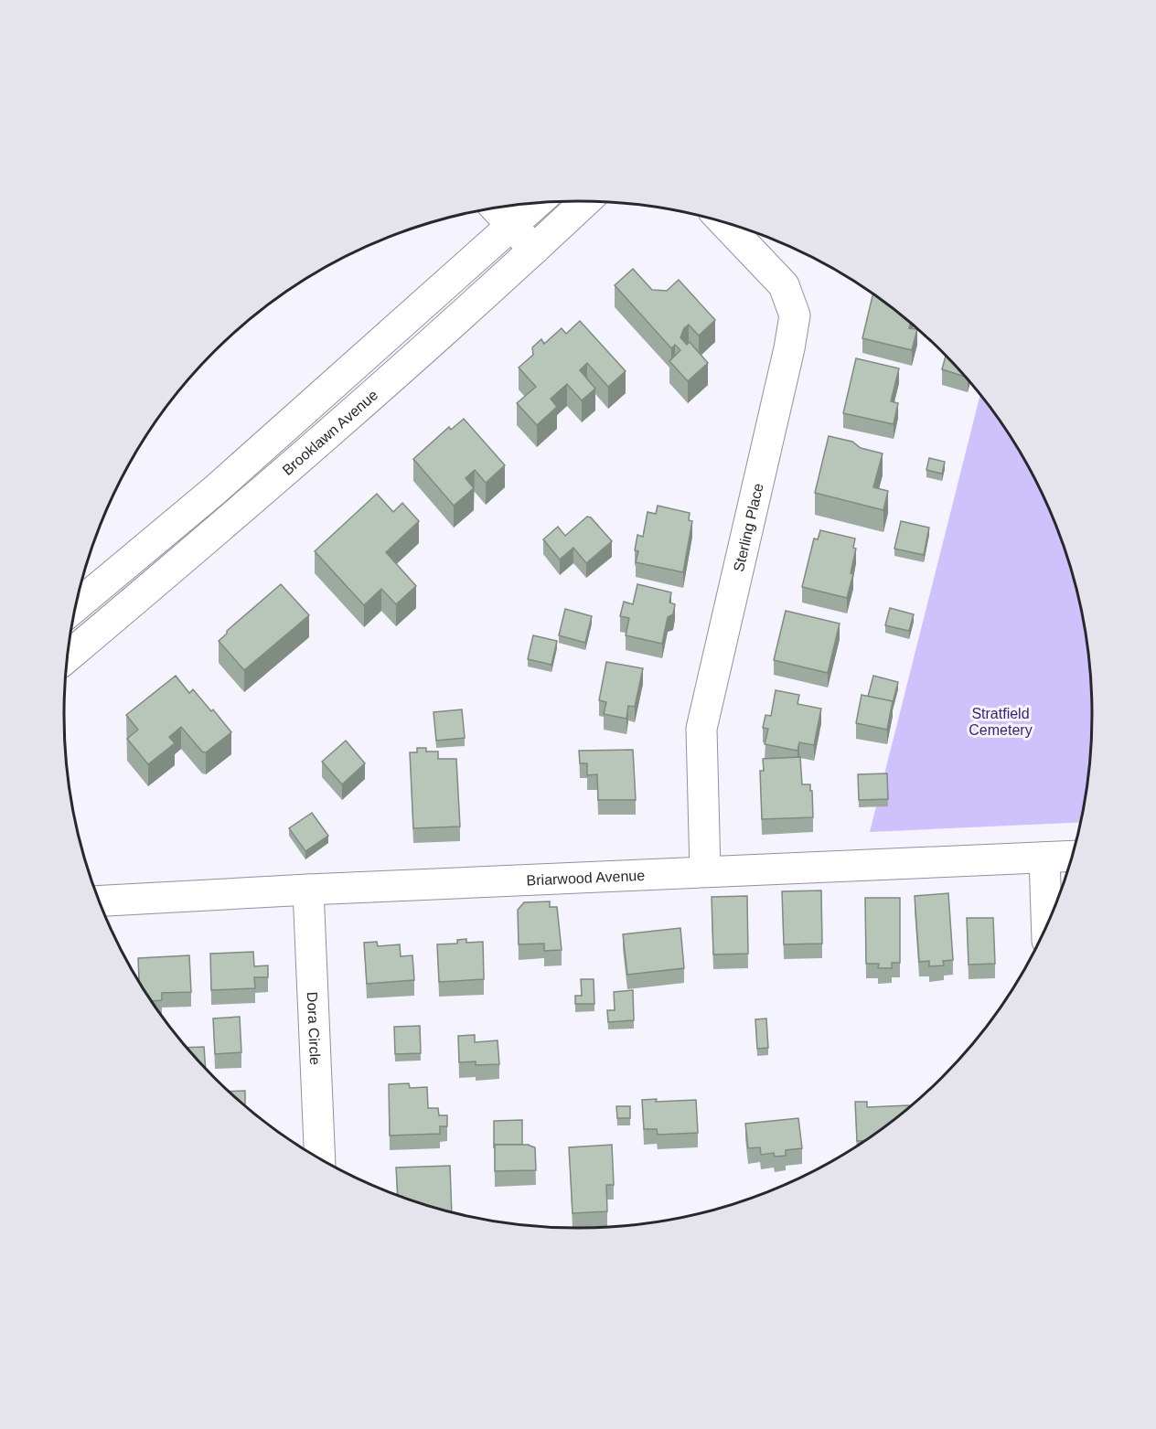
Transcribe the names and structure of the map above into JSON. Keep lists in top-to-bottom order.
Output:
{
  "streets": {
    "main road": [
      "Brooklawn Avenue",
      "Sterling Place",
      "Briarwood Avenue",
      "Dora Circle"
    ]
  },
  "crossings": [
    ["Sterling Place", "Briarwood Avenue"],
    ["Briarwood Avenue", "Dora Circle"]
  ],
  "parks": ["Stratfield Cemetery"]
}
